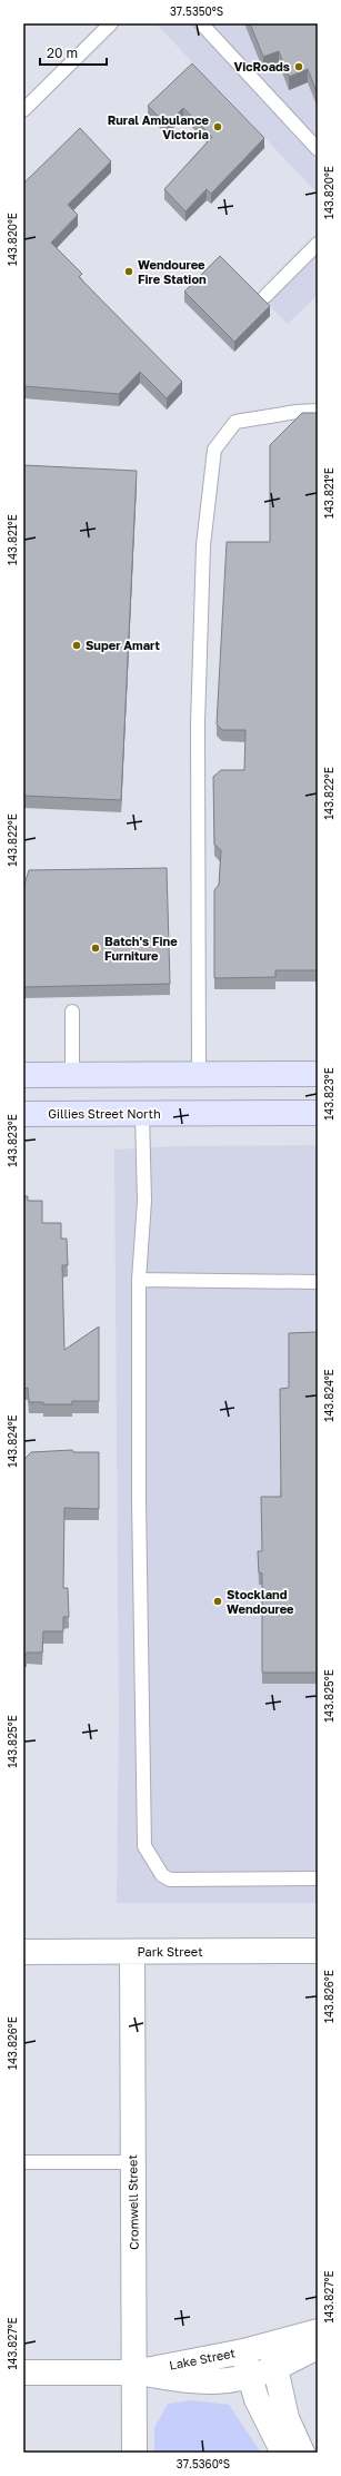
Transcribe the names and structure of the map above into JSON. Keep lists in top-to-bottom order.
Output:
{
  "streets": {
    "main road": ["Gillies Street North"],
    "street": ["Park Street", "Cromwell Street", "Lake Street"]
  },
  "crossings": [
    ["Park Street", "Cromwell Street"],
    ["Cromwell Street", "Lake Street"]
  ],
  "places": [
    "VicRoads",
    "Rural Ambulance Victoria",
    "Wendouree Fire Station",
    "Super Amart",
    "Batch's Fine Furniture",
    "Stockland Wendouree"
  ],
  "scale_bar": "20 m",
  "coordinates": [
    "37.5350°S",
    "143.820°E",
    "143.821°E",
    "143.822°E",
    "143.823°E",
    "143.824°E",
    "143.825°E",
    "143.826°E",
    "143.827°E",
    "37.5360°S"
  ]
}
